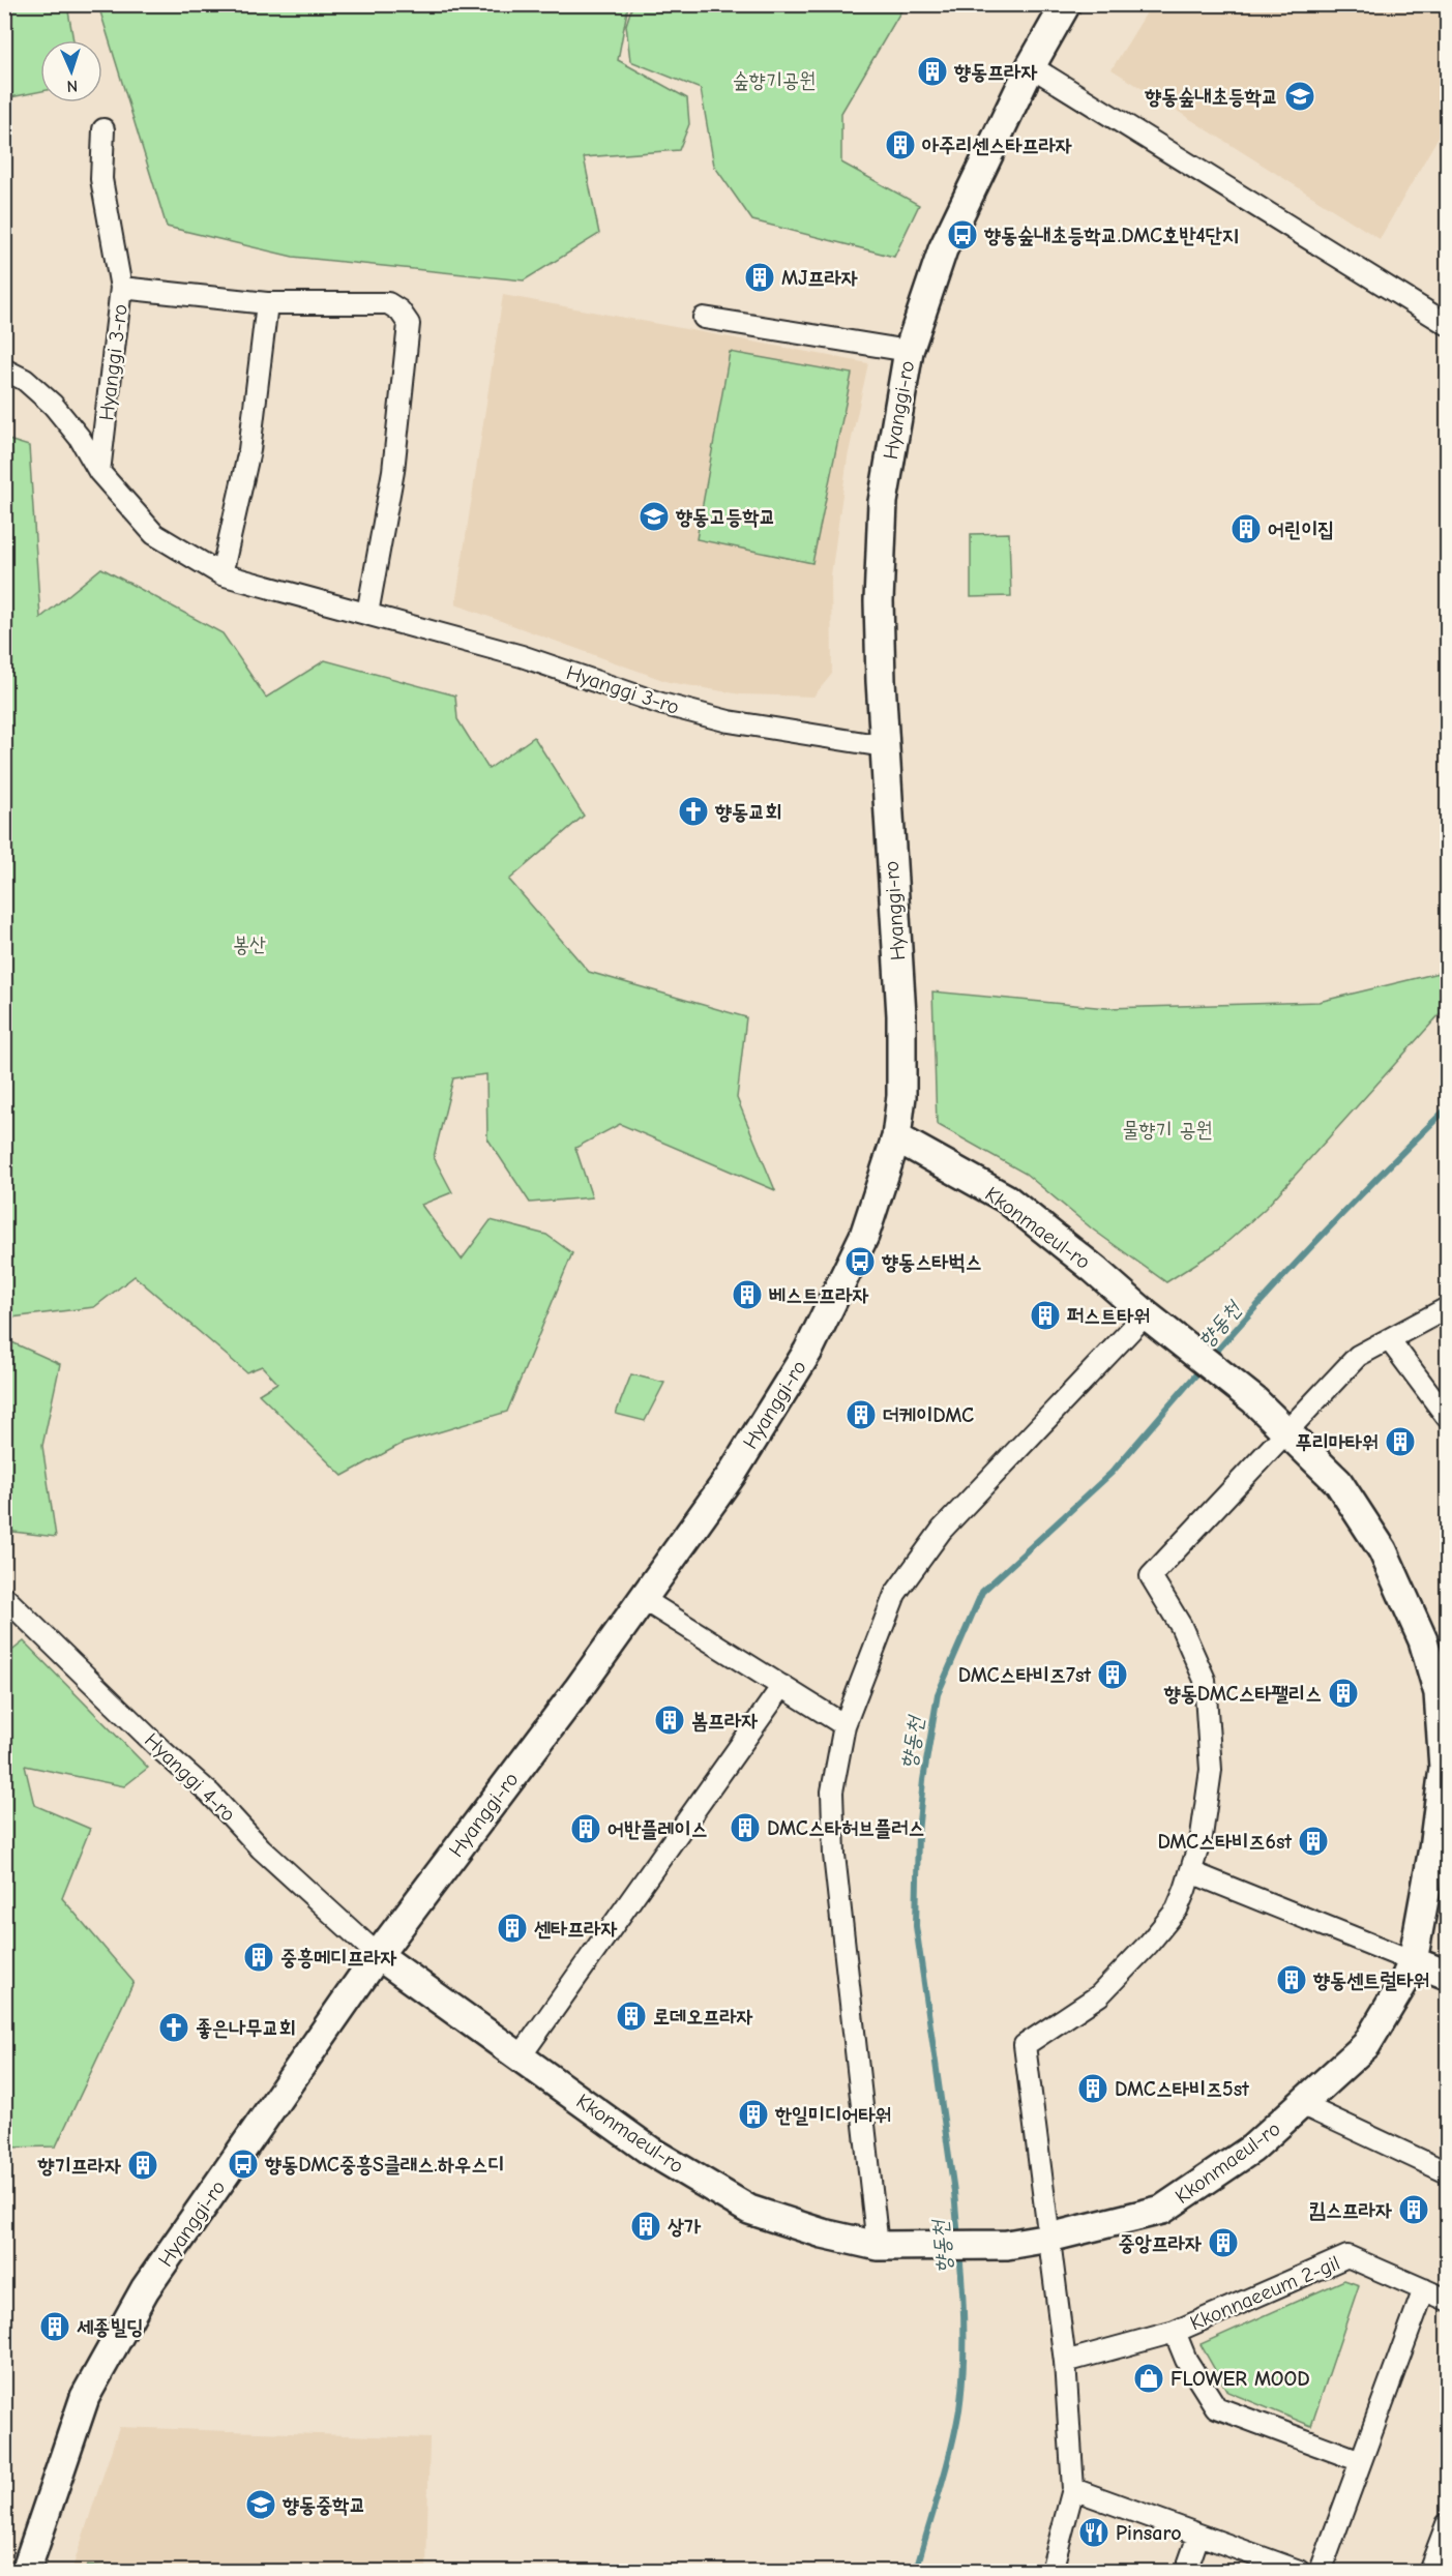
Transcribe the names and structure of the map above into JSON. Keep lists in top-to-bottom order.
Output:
{
  "streets": {
    "main road": ["Hyanggi-ro", "Kkonmaeul-ro"],
    "street": ["Hyanggi 3-ro", "Hyanggi 4-ro", "Kkonnaeeum 2-gil"]
  },
  "crossings": [
    ["Hyanggi 3-ro", "Hyanggi-ro"],
    ["Hyanggi-ro", "Kkonmaeul-ro"],
    ["Hyanggi-ro", "Hyanggi 4-ro"],
    ["Kkonmaeul-ro", "Hyanggi 4-ro"]
  ],
  "water": ["향동천"],
  "parks": ["숲향기공원", "봉산", "물향기 공원"],
  "places": {
    "building": [
      "향동프라자",
      "아주리센스타프라자",
      "MJ프라자",
      "어린이집",
      "베스트프라자",
      "퍼스트타워",
      "더케이DMC",
      "푸리마타워",
      "DMC스타비즈7st",
      "향동DMC스타팰리스",
      "봄프라자",
      "DMC스타허브플러스",
      "어반플레이스",
      "DMC스타비즈6st",
      "센타프라자",
      "중흥메디프라자",
      "향동센트럴타워",
      "로데오프라자",
      "DMC스타비즈5st",
      "한일미디어타워",
      "향기프라자",
      "킴스프라자",
      "상가",
      "중앙프라자",
      "세종빌딩"
    ],
    "school or university": ["향동숲내초등학교", "향동고등학교", "향동중학교"],
    "bus stop": ["향동숲내초등학교.DMC호반4단지", "향동스타벅스", "향동DMC중흥S클래스.하우스디"],
    "church": ["향동교회", "좋은나무교회"],
    "shop": ["FLOWER MOOD"],
    "restaurant": ["Pinsaro"]
  },
  "north": "bottom"
}
